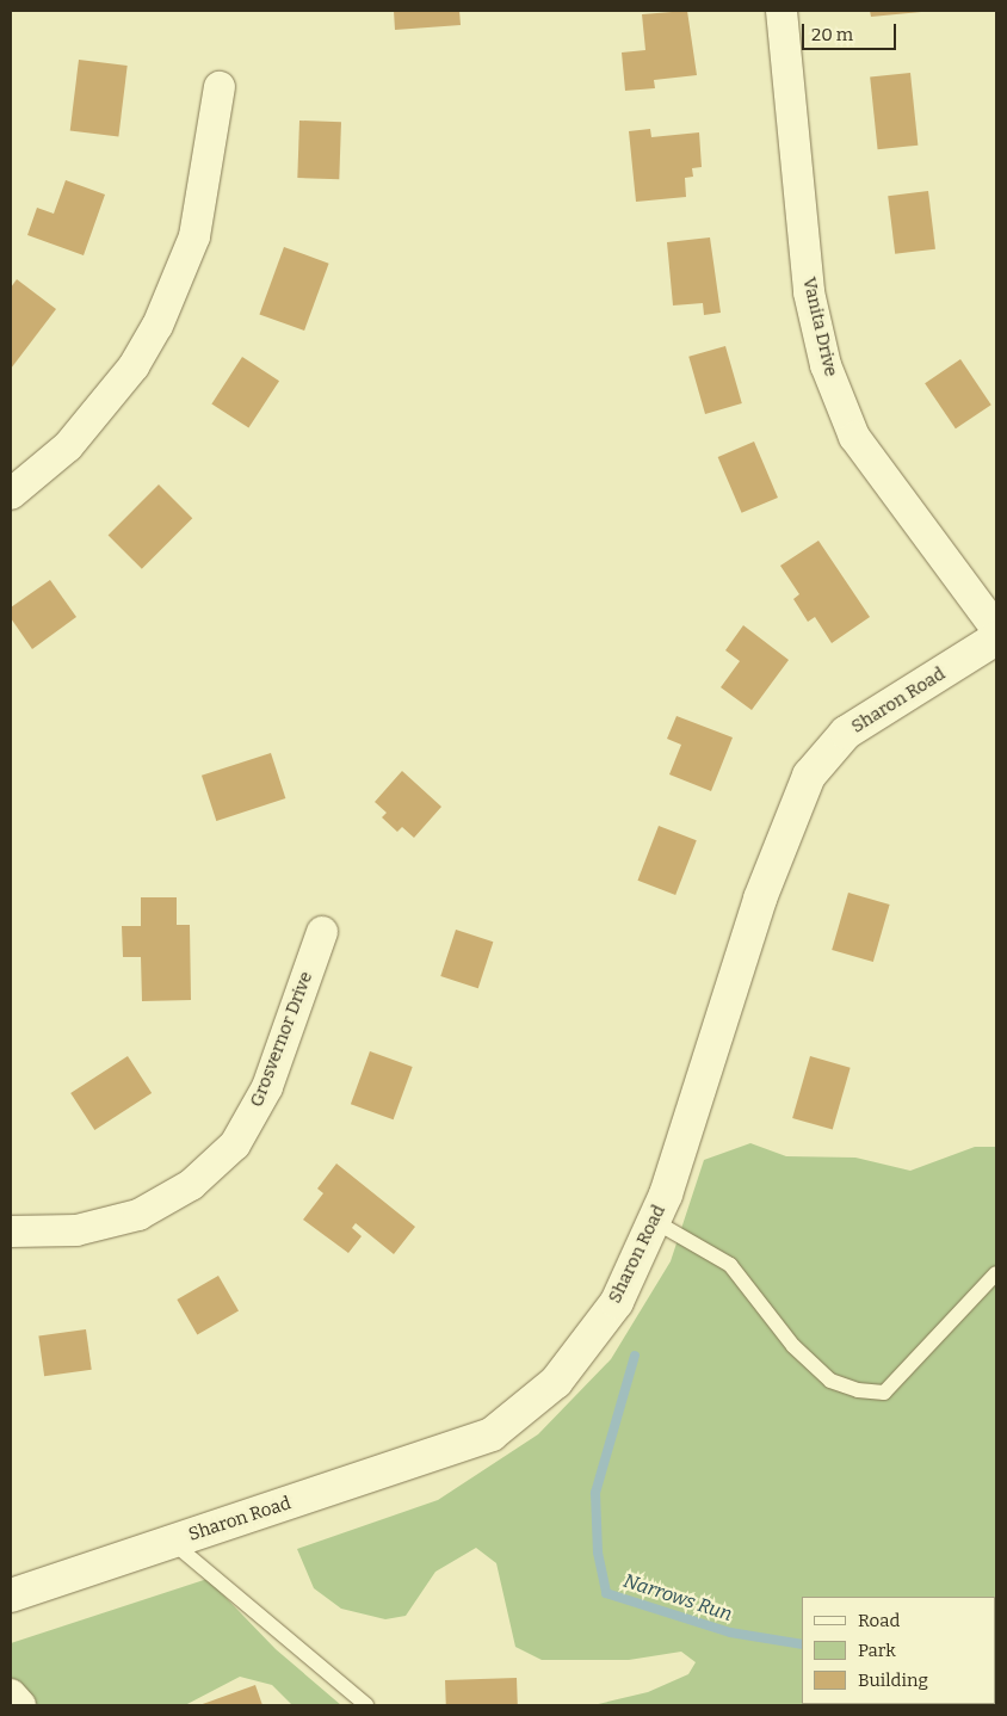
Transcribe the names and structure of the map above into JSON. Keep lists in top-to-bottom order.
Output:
{
  "streets": {
    "street": ["Vanita Drive", "Sharon Road", "Grosvernor Drive"]
  },
  "water": ["Narrows Run"],
  "legend": ["Road", "Park", "Building"],
  "scale_bar": "20 m"
}
